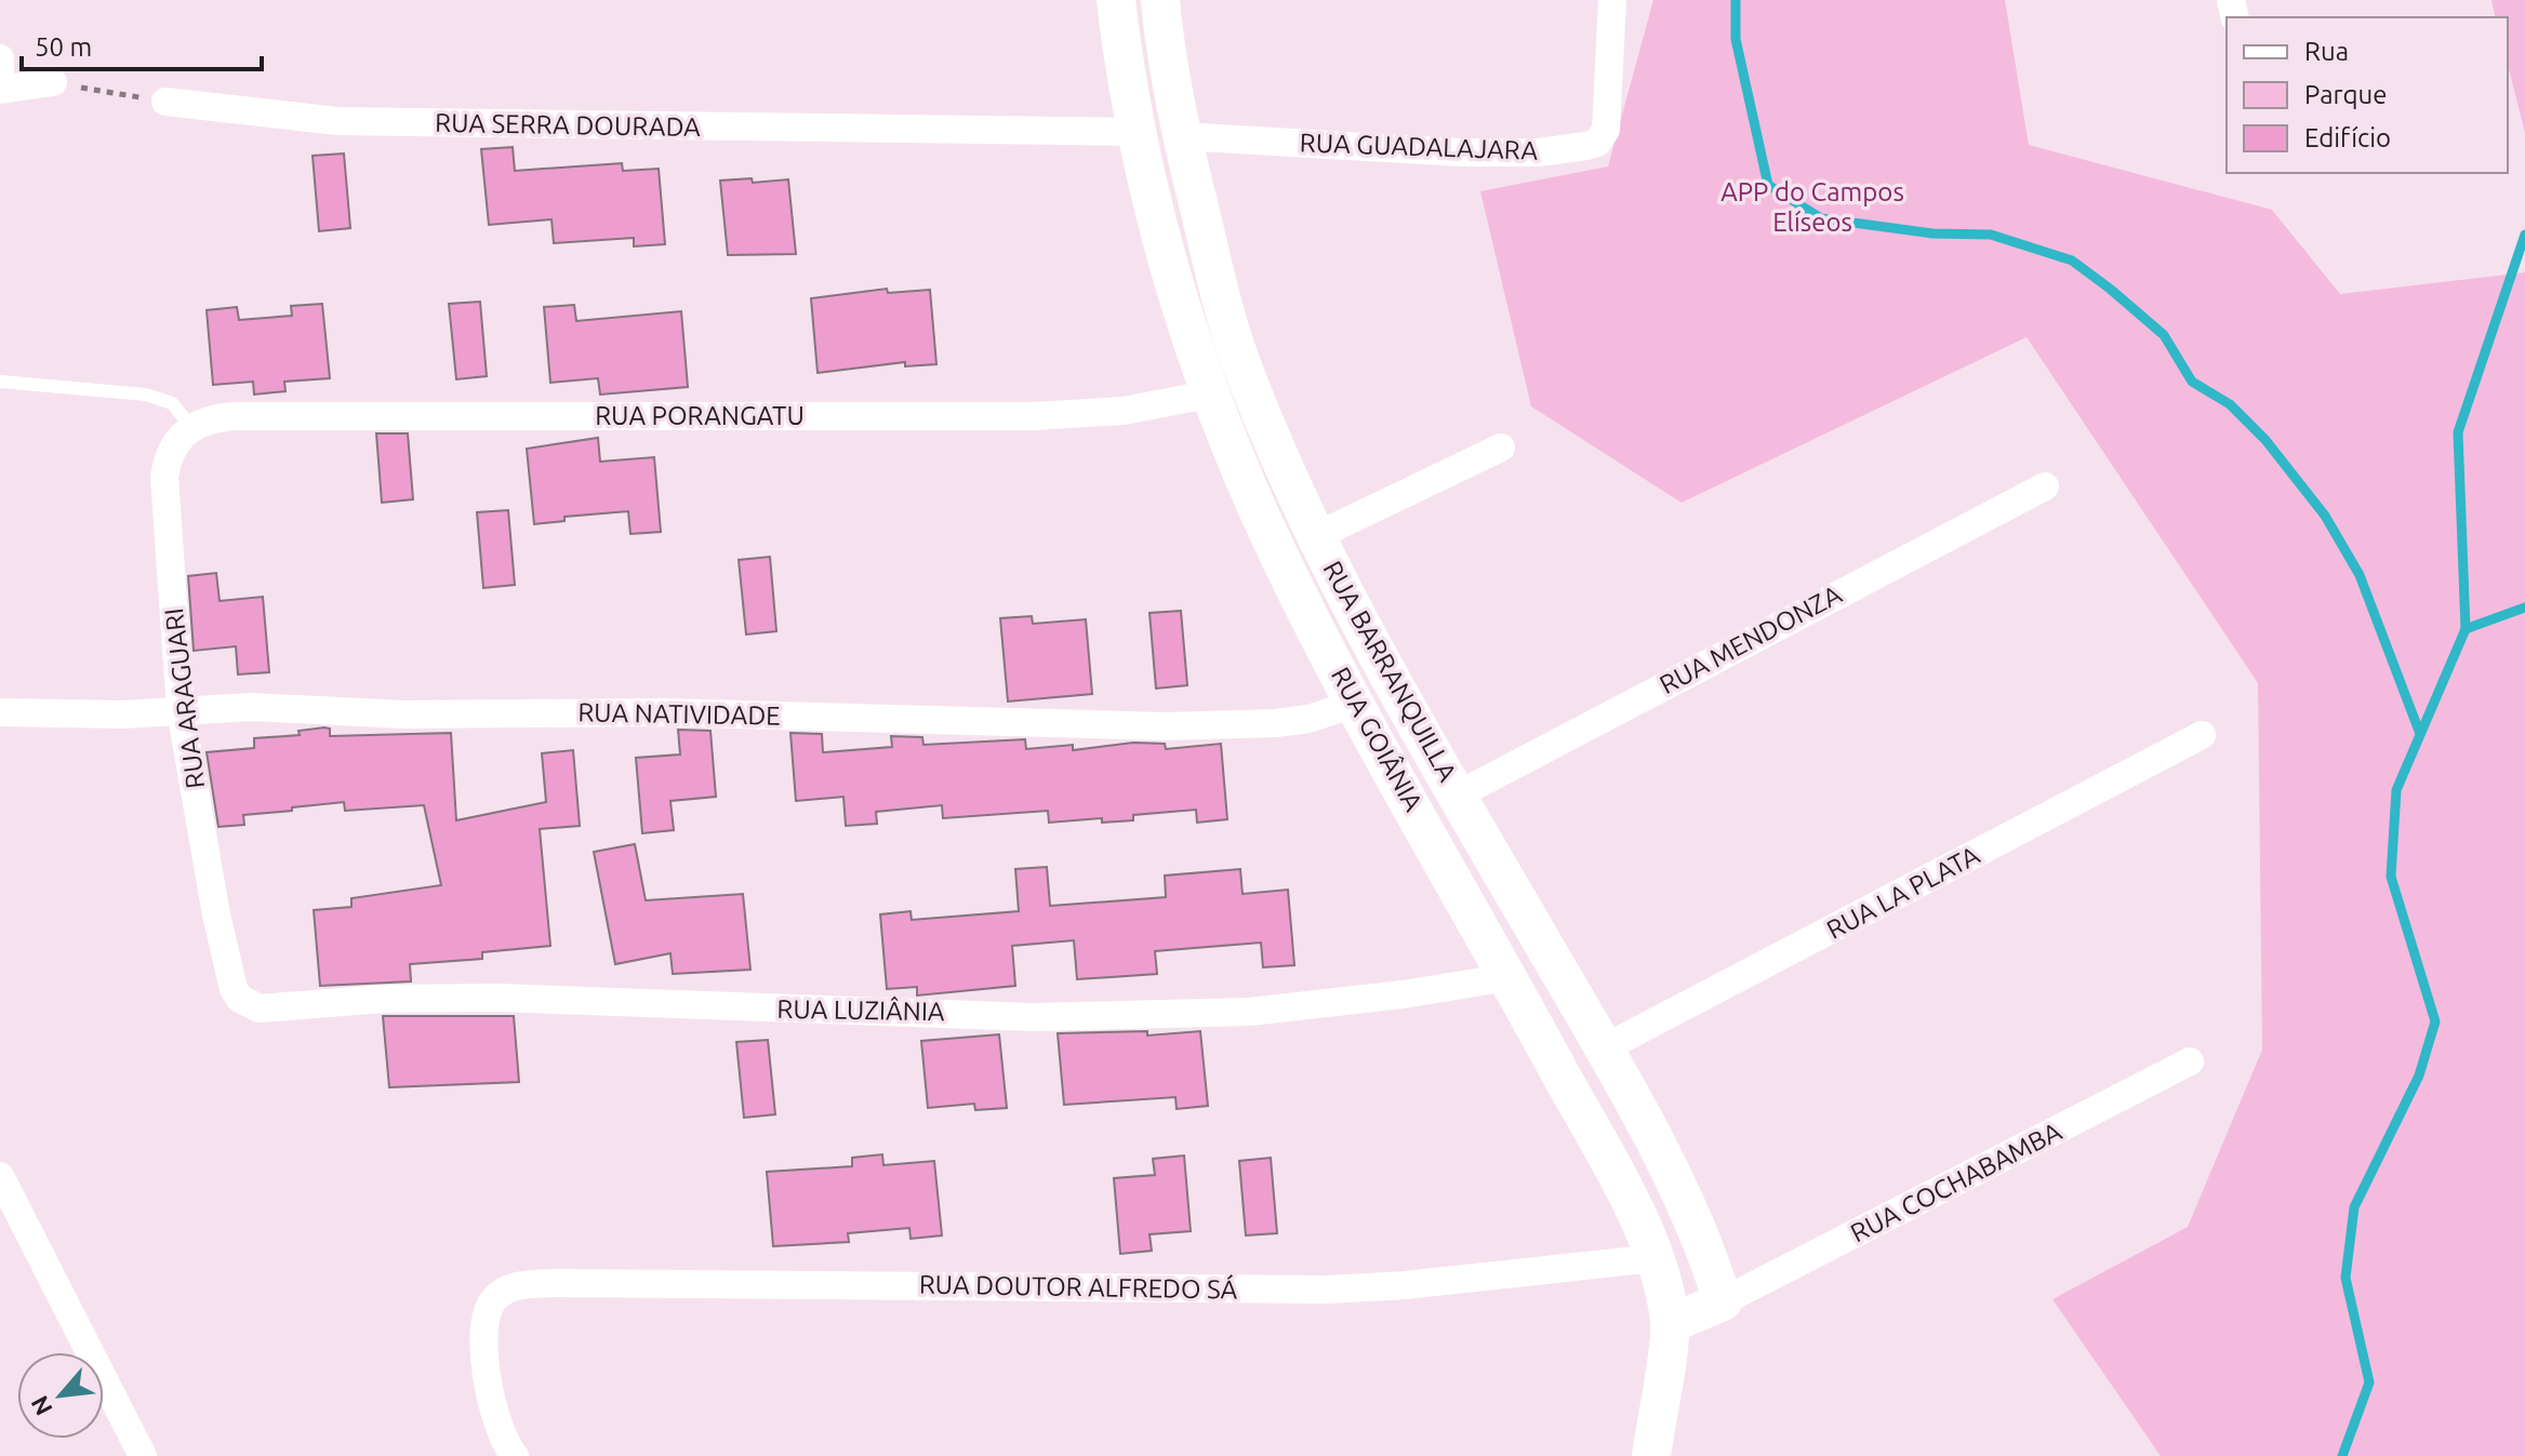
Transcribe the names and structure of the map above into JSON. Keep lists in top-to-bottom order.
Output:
{
  "streets": {
    "street": [
      "RUA SERRA DOURADA",
      "RUA GUADALAJARA",
      "RUA PORANGATU",
      "RUA MENDONZA",
      "RUA BARRANQUILLA",
      "RUA ARAGUARI",
      "RUA NATIVIDADE",
      "RUA GOIÂNIA",
      "RUA LA PLATA",
      "RUA LUZIÂNIA",
      "RUA COCHABAMBA",
      "RUA DOUTOR ALFREDO SÁ"
    ]
  },
  "crossings": [
    ["RUA SERRA DOURADA", "RUA GOIÂNIA"],
    ["RUA GUADALAJARA", "RUA BARRANQUILLA"],
    ["RUA PORANGATU", "RUA ARAGUARI"],
    ["RUA PORANGATU", "RUA GOIÂNIA"],
    ["RUA MENDONZA", "RUA BARRANQUILLA"],
    ["RUA BARRANQUILLA", "RUA LA PLATA"],
    ["RUA BARRANQUILLA", "RUA COCHABAMBA"],
    ["RUA ARAGUARI", "RUA NATIVIDADE"],
    ["RUA ARAGUARI", "RUA LUZIÂNIA"],
    ["RUA NATIVIDADE", "RUA GOIÂNIA"],
    ["RUA GOIÂNIA", "RUA LUZIÂNIA"],
    ["RUA GOIÂNIA", "RUA DOUTOR ALFREDO SÁ"]
  ],
  "parks": ["APP do Campos Elíseos"],
  "legend": ["Rua", "Parque", "Edifício"],
  "scale_bar": "50 m",
  "north": "bottom left"
}
